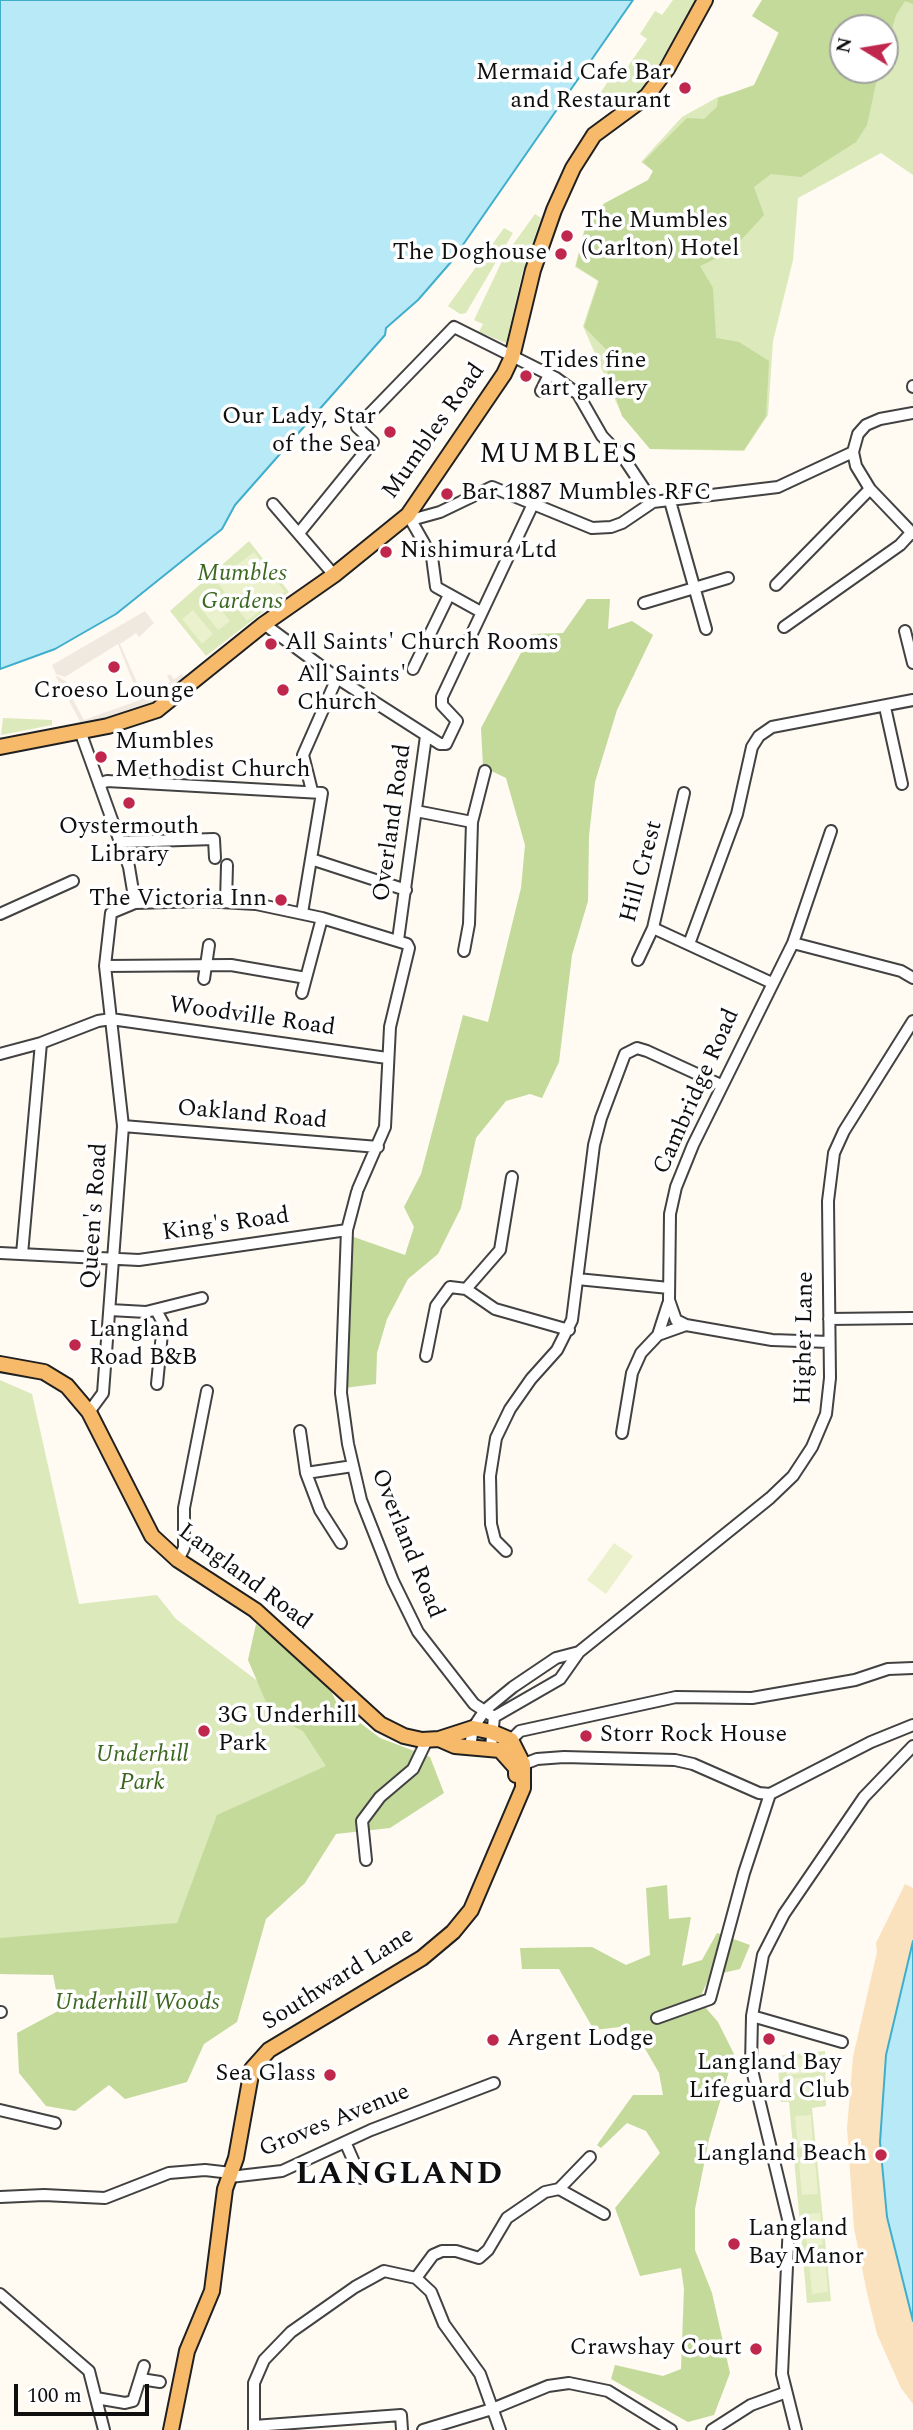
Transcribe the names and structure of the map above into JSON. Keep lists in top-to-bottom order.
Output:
{
  "streets": {
    "main road": ["Mumbles Road", "Langland Road", "Southward Lane"],
    "street": [
      "Overland Road",
      "Hill Crest",
      "Woodville Road",
      "Cambridge Road",
      "Oakland Road",
      "Queen's Road",
      "King's Road",
      "Higher Lane",
      "Groves Avenue"
    ]
  },
  "crossings": [
    ["Overland Road", "Woodville Road"],
    ["Overland Road", "Oakland Road"],
    ["Overland Road", "King's Road"],
    ["Overland Road", "Higher Lane"],
    ["Woodville Road", "Queen's Road"],
    ["Oakland Road", "Queen's Road"],
    ["Queen's Road", "King's Road"],
    ["Queen's Road", "Langland Road"],
    ["Higher Lane", "Langland Road"],
    ["Langland Road", "Southward Lane"],
    ["Southward Lane", "Groves Avenue"]
  ],
  "districts": ["MUMBLES", "LANGLAND"],
  "parks": ["Mumbles Gardens", "Underhill Park", "Underhill Woods"],
  "places": [
    "Mermaid Cafe Bar and Restaurant",
    "The Mumbles (Carlton) Hotel",
    "The Doghouse",
    "Tides fine art gallery",
    "Our Lady, Star of the Sea",
    "Bar 1887 Mumbles RFC",
    "Nishimura Ltd",
    "All Saints' Church Rooms",
    "Croeso Lounge",
    "All Saints' Church",
    "Mumbles Methodist Church",
    "Oystermouth Library",
    "The Victoria Inn",
    "Langland Road B&B",
    "3G Underhill Park",
    "Storr Rock House",
    "Langland Bay Lifeguard Club",
    "Argent Lodge",
    "Sea Glass",
    "Langland Beach",
    "Langland Bay Manor",
    "Crawshay Court"
  ],
  "scale_bar": "100 m",
  "north": "left"
}
